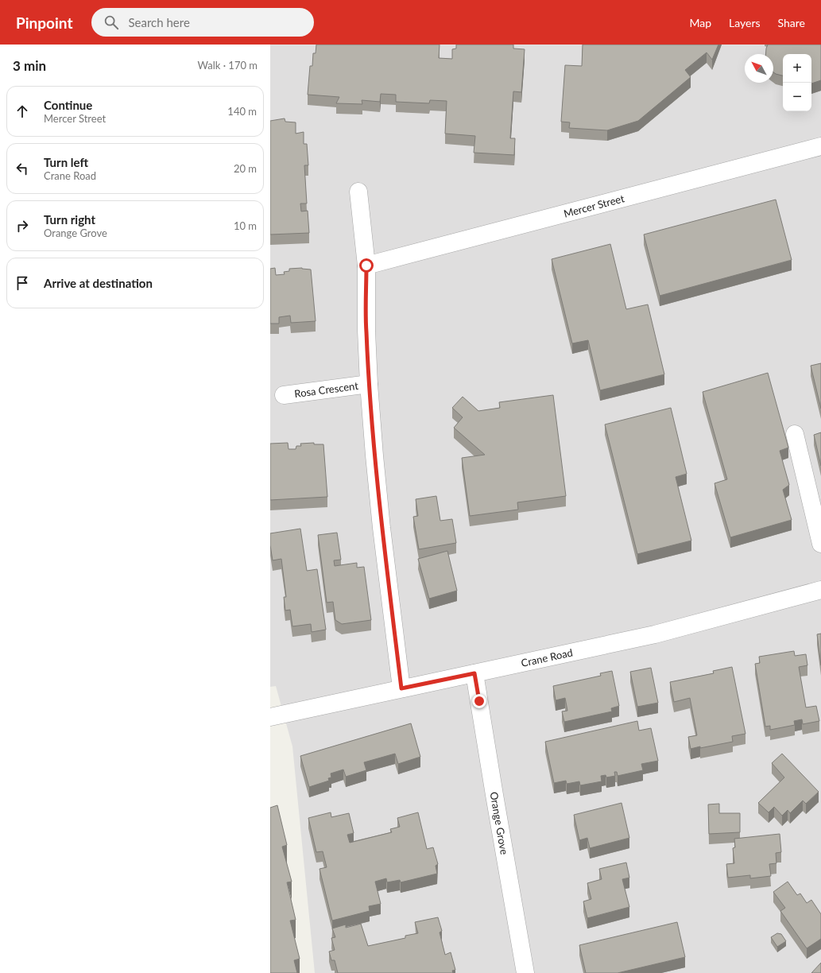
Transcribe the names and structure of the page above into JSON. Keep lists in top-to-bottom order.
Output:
{
  "streets": {
    "street": [
      "Mercer Street",
      "Rosa Crescent",
      "Crane Road",
      "Orange Grove"
    ]
  },
  "crossings": [
    ["Crane Road", "Orange Grove"]
  ],
  "north": "top left",
  "page": {
    "header": "Pinpoint",
    "search": "Search here",
    "nav": ["Map", "Layers", "Share"],
    "heading": ["3 min", "Walk · 170 m"],
    "map_buttons": ["+", "−"],
    "list": [
      ["Continue", "Mercer Street", "140 m"],
      ["Turn left", "Crane Road", "20 m"],
      ["Turn right", "Orange Grove", "10 m"],
      "Arrive at destination"
    ]
  }
}
